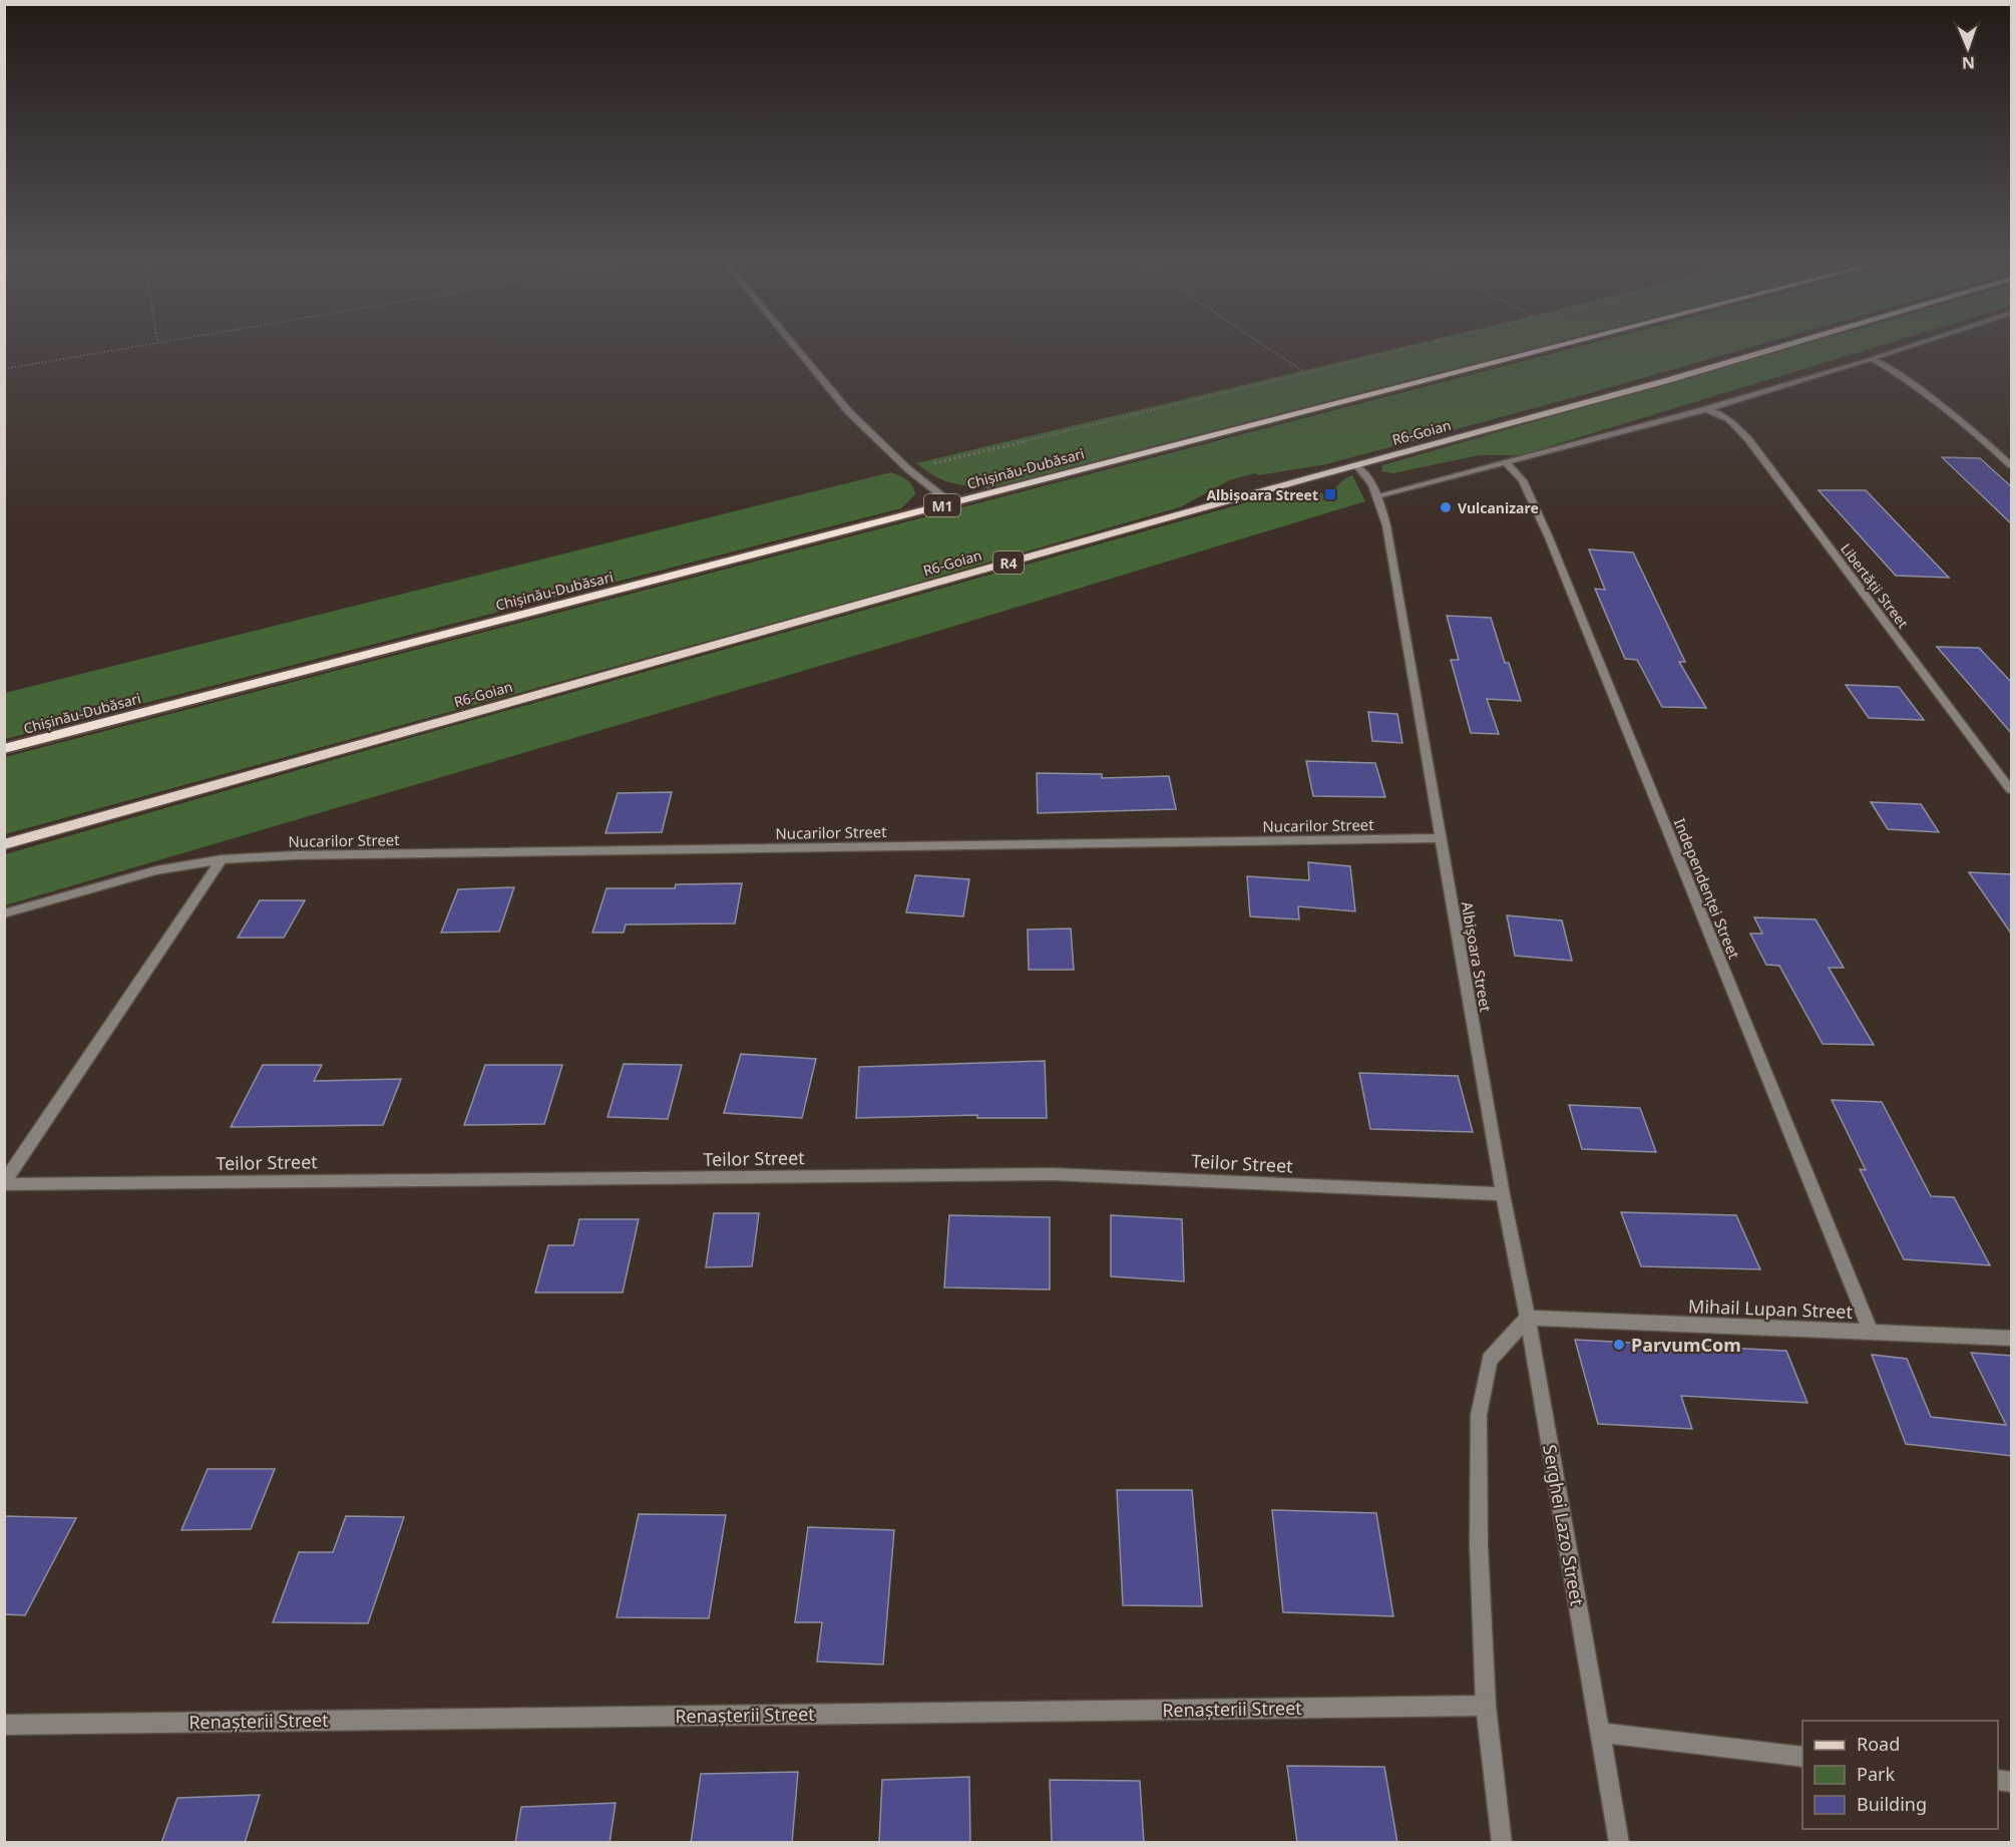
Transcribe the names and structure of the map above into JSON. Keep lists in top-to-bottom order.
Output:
{
  "streets": {
    "highway": ["Chișinău-Dubăsari", "M1"],
    "main road": ["R6-Goian", "R4"],
    "street": [
      "Libertății Street",
      "Nucarilor Street",
      "Independenței Street",
      "Albișoara Street",
      "Teilor Street",
      "Mihail Lupan Street",
      "Serghei Lazo Street",
      "Renașterii Street"
    ]
  },
  "crossings": [
    ["R6-Goian", "Albișoara Street"],
    ["Nucarilor Street", "Albișoara Street"],
    ["Independenței Street", "Mihail Lupan Street"],
    ["Albișoara Street", "Teilor Street"],
    ["Albișoara Street", "Mihail Lupan Street"],
    ["Albișoara Street", "Serghei Lazo Street"],
    ["Mihail Lupan Street", "Serghei Lazo Street"]
  ],
  "places": {
    "transit": ["Albișoara Street"],
    "other": ["Vulcanizare", "ParvumCom"]
  },
  "legend": ["Road", "Park", "Building"],
  "north": "bottom"
}
